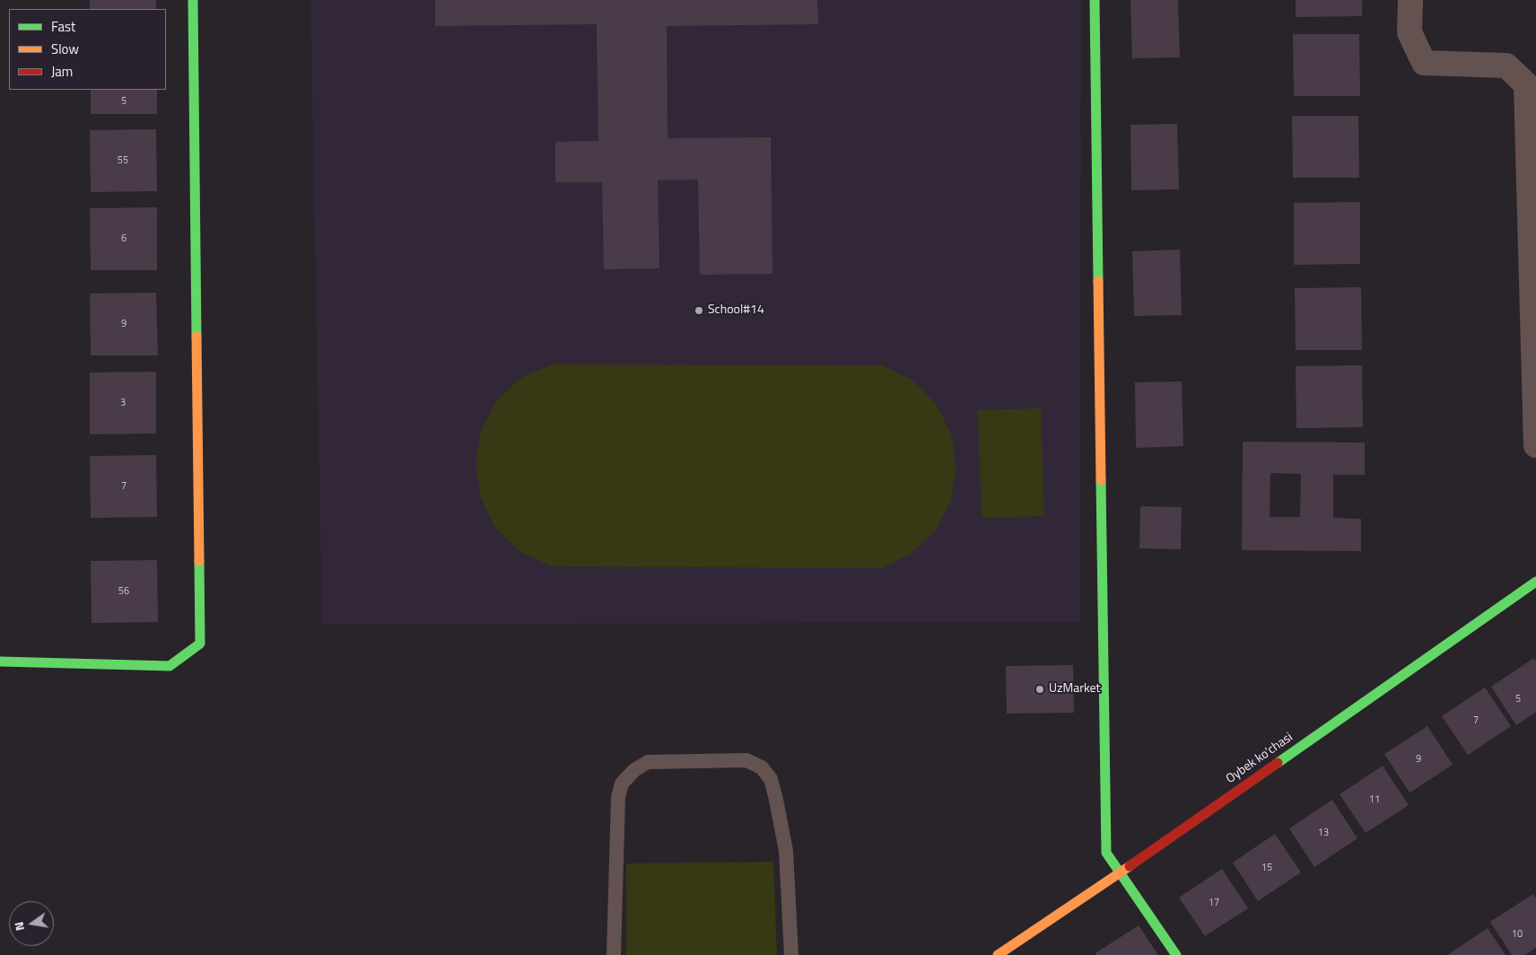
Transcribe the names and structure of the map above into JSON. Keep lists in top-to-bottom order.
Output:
{
  "streets": {
    "street": ["Oybek ko'chasi"]
  },
  "places": ["School#14", "UzMarket"],
  "house_numbers": [
    "5",
    "55",
    "6",
    "9",
    "3",
    "7",
    "56",
    "5",
    "7",
    "9",
    "11",
    "13",
    "15",
    "17",
    "10"
  ],
  "legend": ["Fast", "Slow", "Jam"],
  "north": "left"
}
